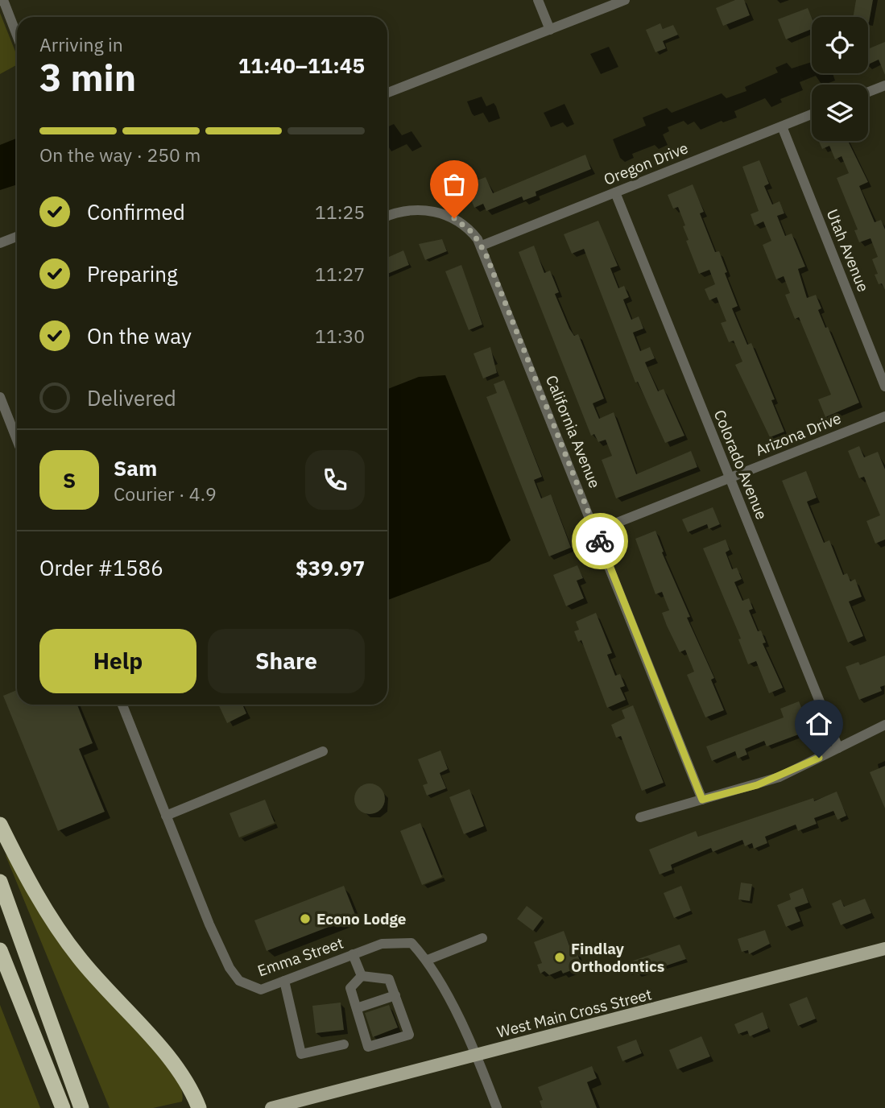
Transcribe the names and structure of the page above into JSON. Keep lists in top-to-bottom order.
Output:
{
  "streets": {
    "main road": ["West Main Cross Street"],
    "street": [
      "Oregon Drive",
      "Utah Avenue",
      "California Avenue",
      "Arizona Drive",
      "Colorado Avenue",
      "Emma Street"
    ]
  },
  "crossings": [
    ["Oregon Drive", "Utah Avenue"],
    ["Oregon Drive", "California Avenue"],
    ["Oregon Drive", "Colorado Avenue"],
    ["California Avenue", "Arizona Drive"],
    ["Arizona Drive", "Colorado Avenue"],
    ["Emma Street", "West Main Cross Street"]
  ],
  "places": ["Econo Lodge", "Findlay Orthodontics"],
  "page": {
    "heading": ["3 min", "Arriving in", "11:40–11:45"],
    "panel": [
      "Sam",
      "Courier · 4.9",
      "Order #1586",
      "$39.97"
    ],
    "bar": "On the way · 250 m",
    "list": [
      ["Confirmed", "11:25"],
      ["Preparing", "11:27"],
      ["On the way", "11:30"],
      "Delivered"
    ],
    "round": "S",
    "buttons": ["Help", "Share"]
  }
}
